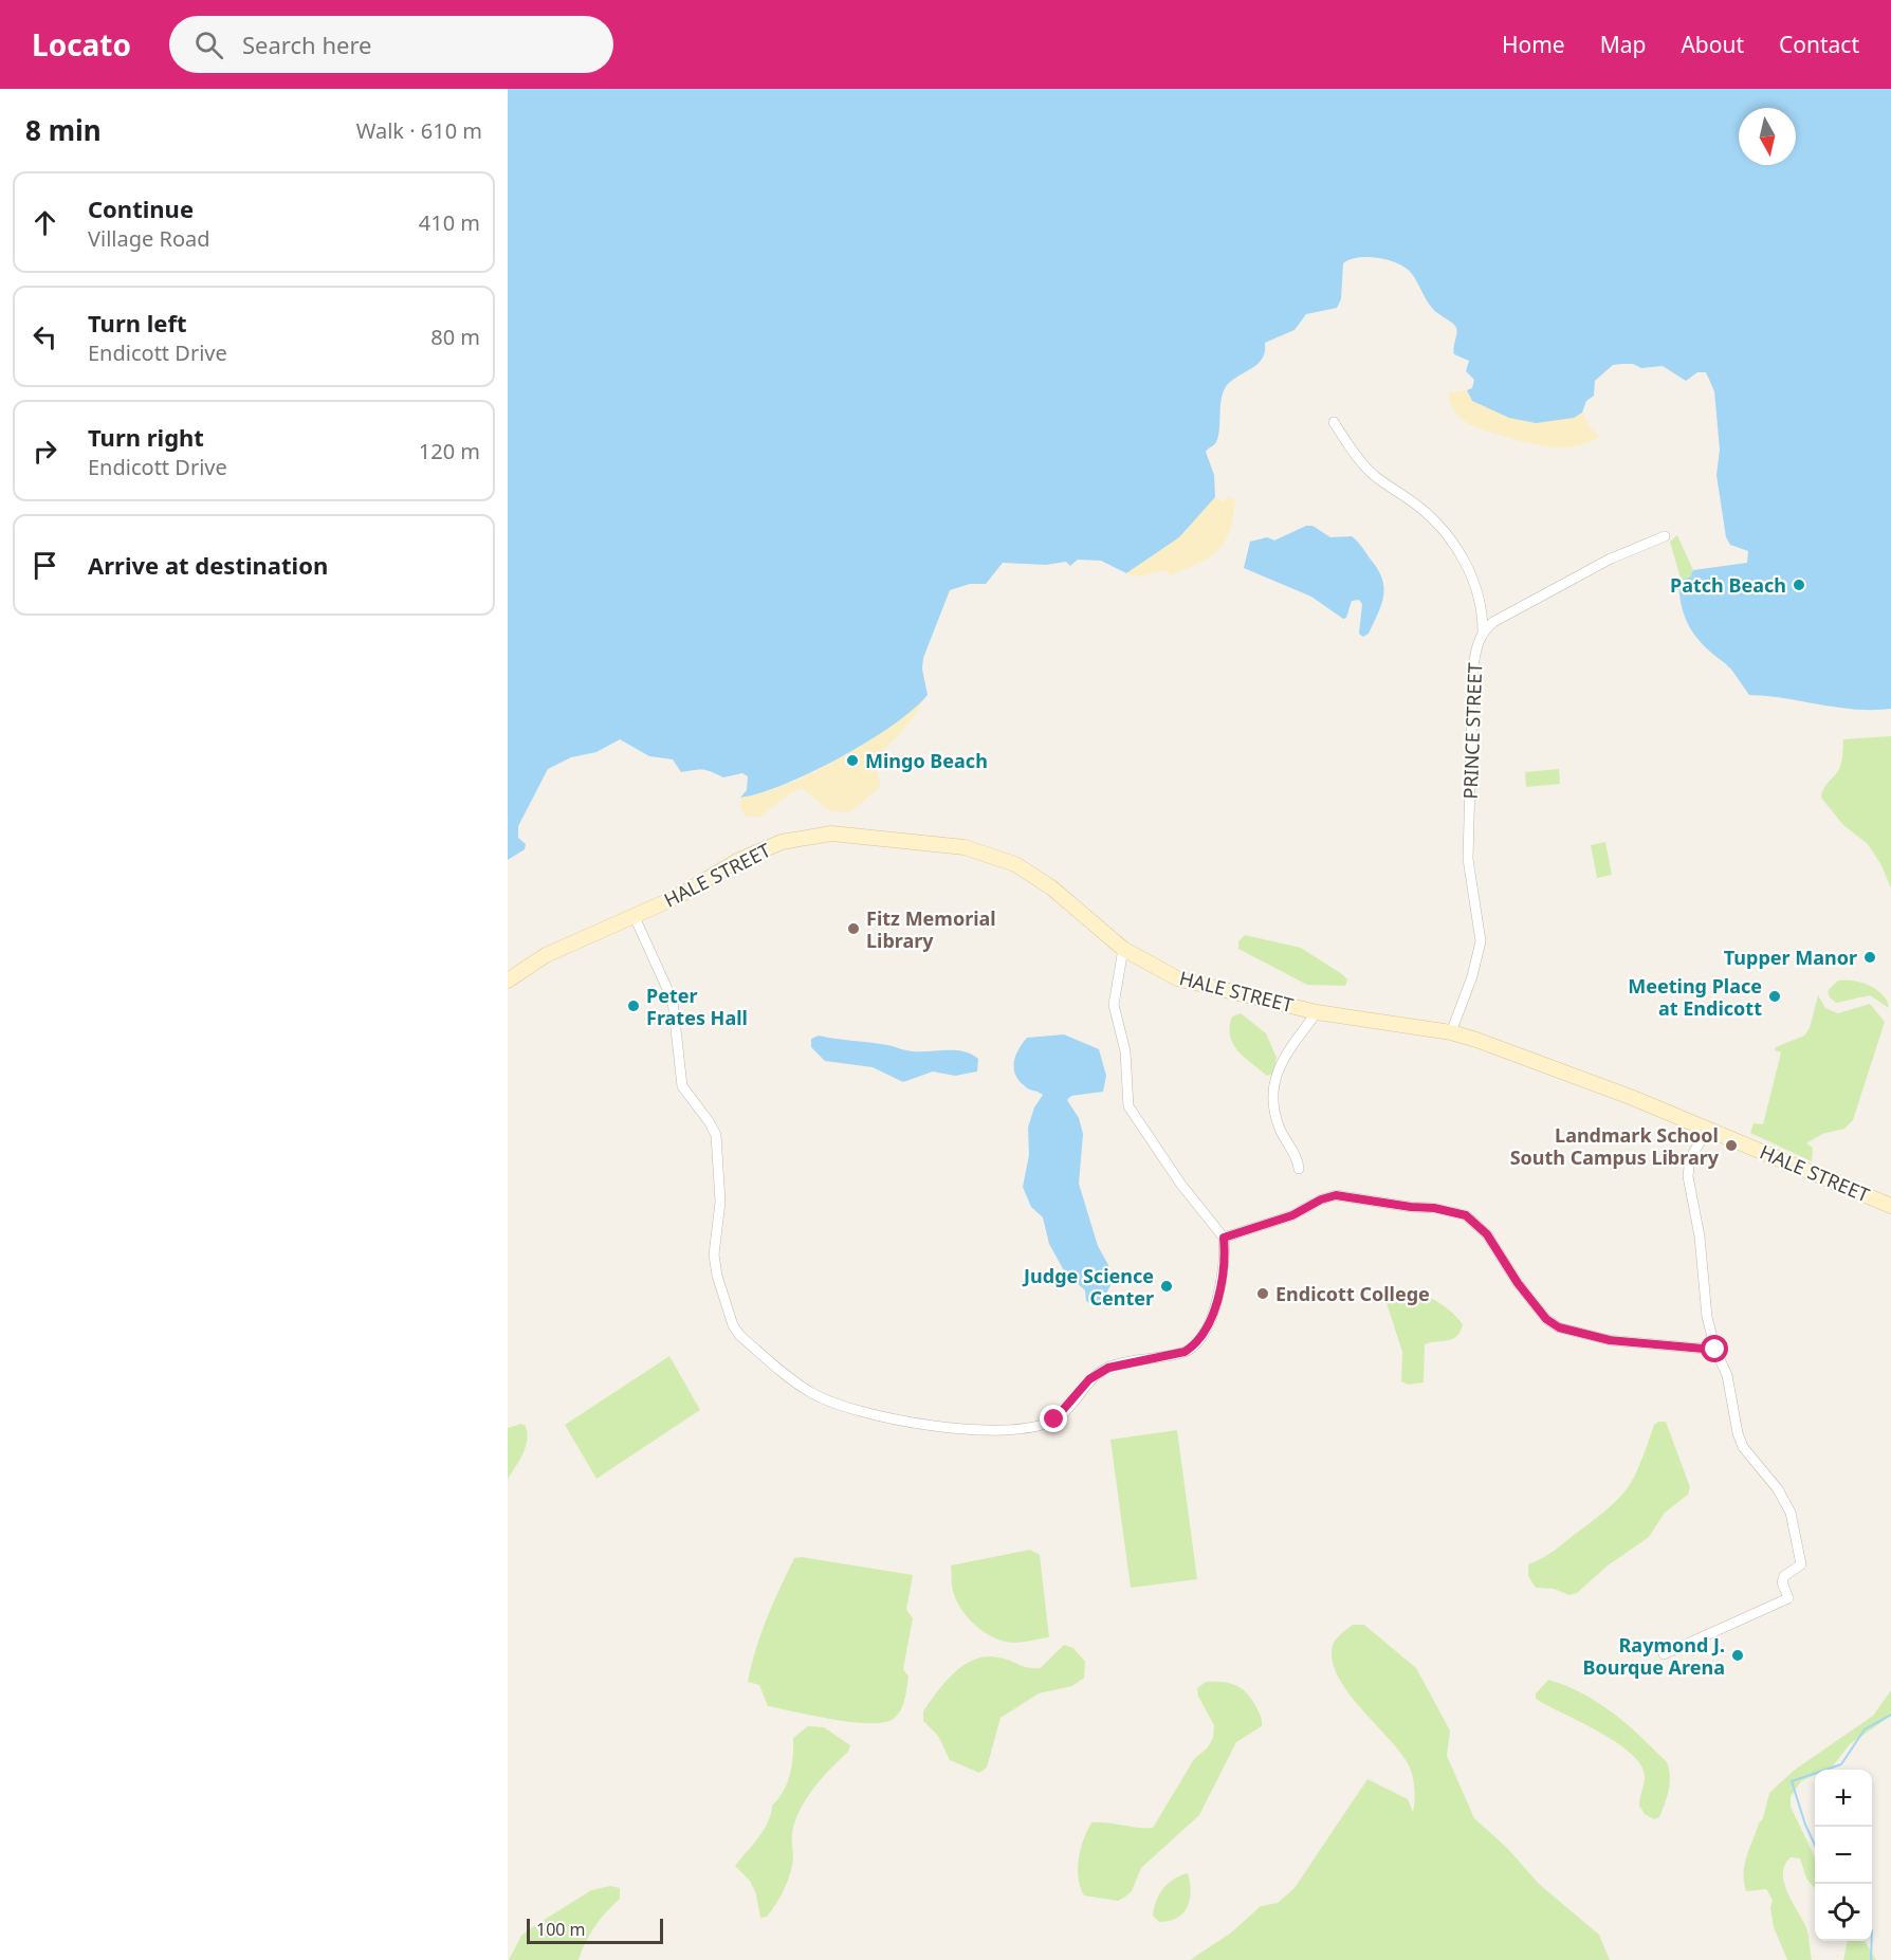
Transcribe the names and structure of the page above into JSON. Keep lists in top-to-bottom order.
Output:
{
  "streets": {
    "main road": ["HALE STREET"],
    "street": ["PRINCE STREET"]
  },
  "crossings": [
    ["PRINCE STREET", "HALE STREET"]
  ],
  "places": [
    "Patch Beach",
    "Mingo Beach",
    "Fitz Memorial Library",
    "Tupper Manor",
    "Meeting Place at Endicott",
    "Peter Frates Hall",
    "Landmark School South Campus Library",
    "Judge Science Center",
    "Endicott College",
    "Raymond J. Bourque Arena"
  ],
  "scale_bar": "100 m",
  "north": "bottom",
  "page": {
    "header": "Locato",
    "search": "Search here",
    "nav": [
      "Home",
      "Map",
      "About",
      "Contact"
    ],
    "heading": ["8 min", "Walk · 610 m"],
    "list": [
      ["Continue", "Village Road", "410 m"],
      ["Turn left", "Endicott Drive", "80 m"],
      ["Turn right", "Endicott Drive", "120 m"],
      "Arrive at destination"
    ],
    "map_buttons": ["+", "−"],
    "scale": "100 m"
  }
}
